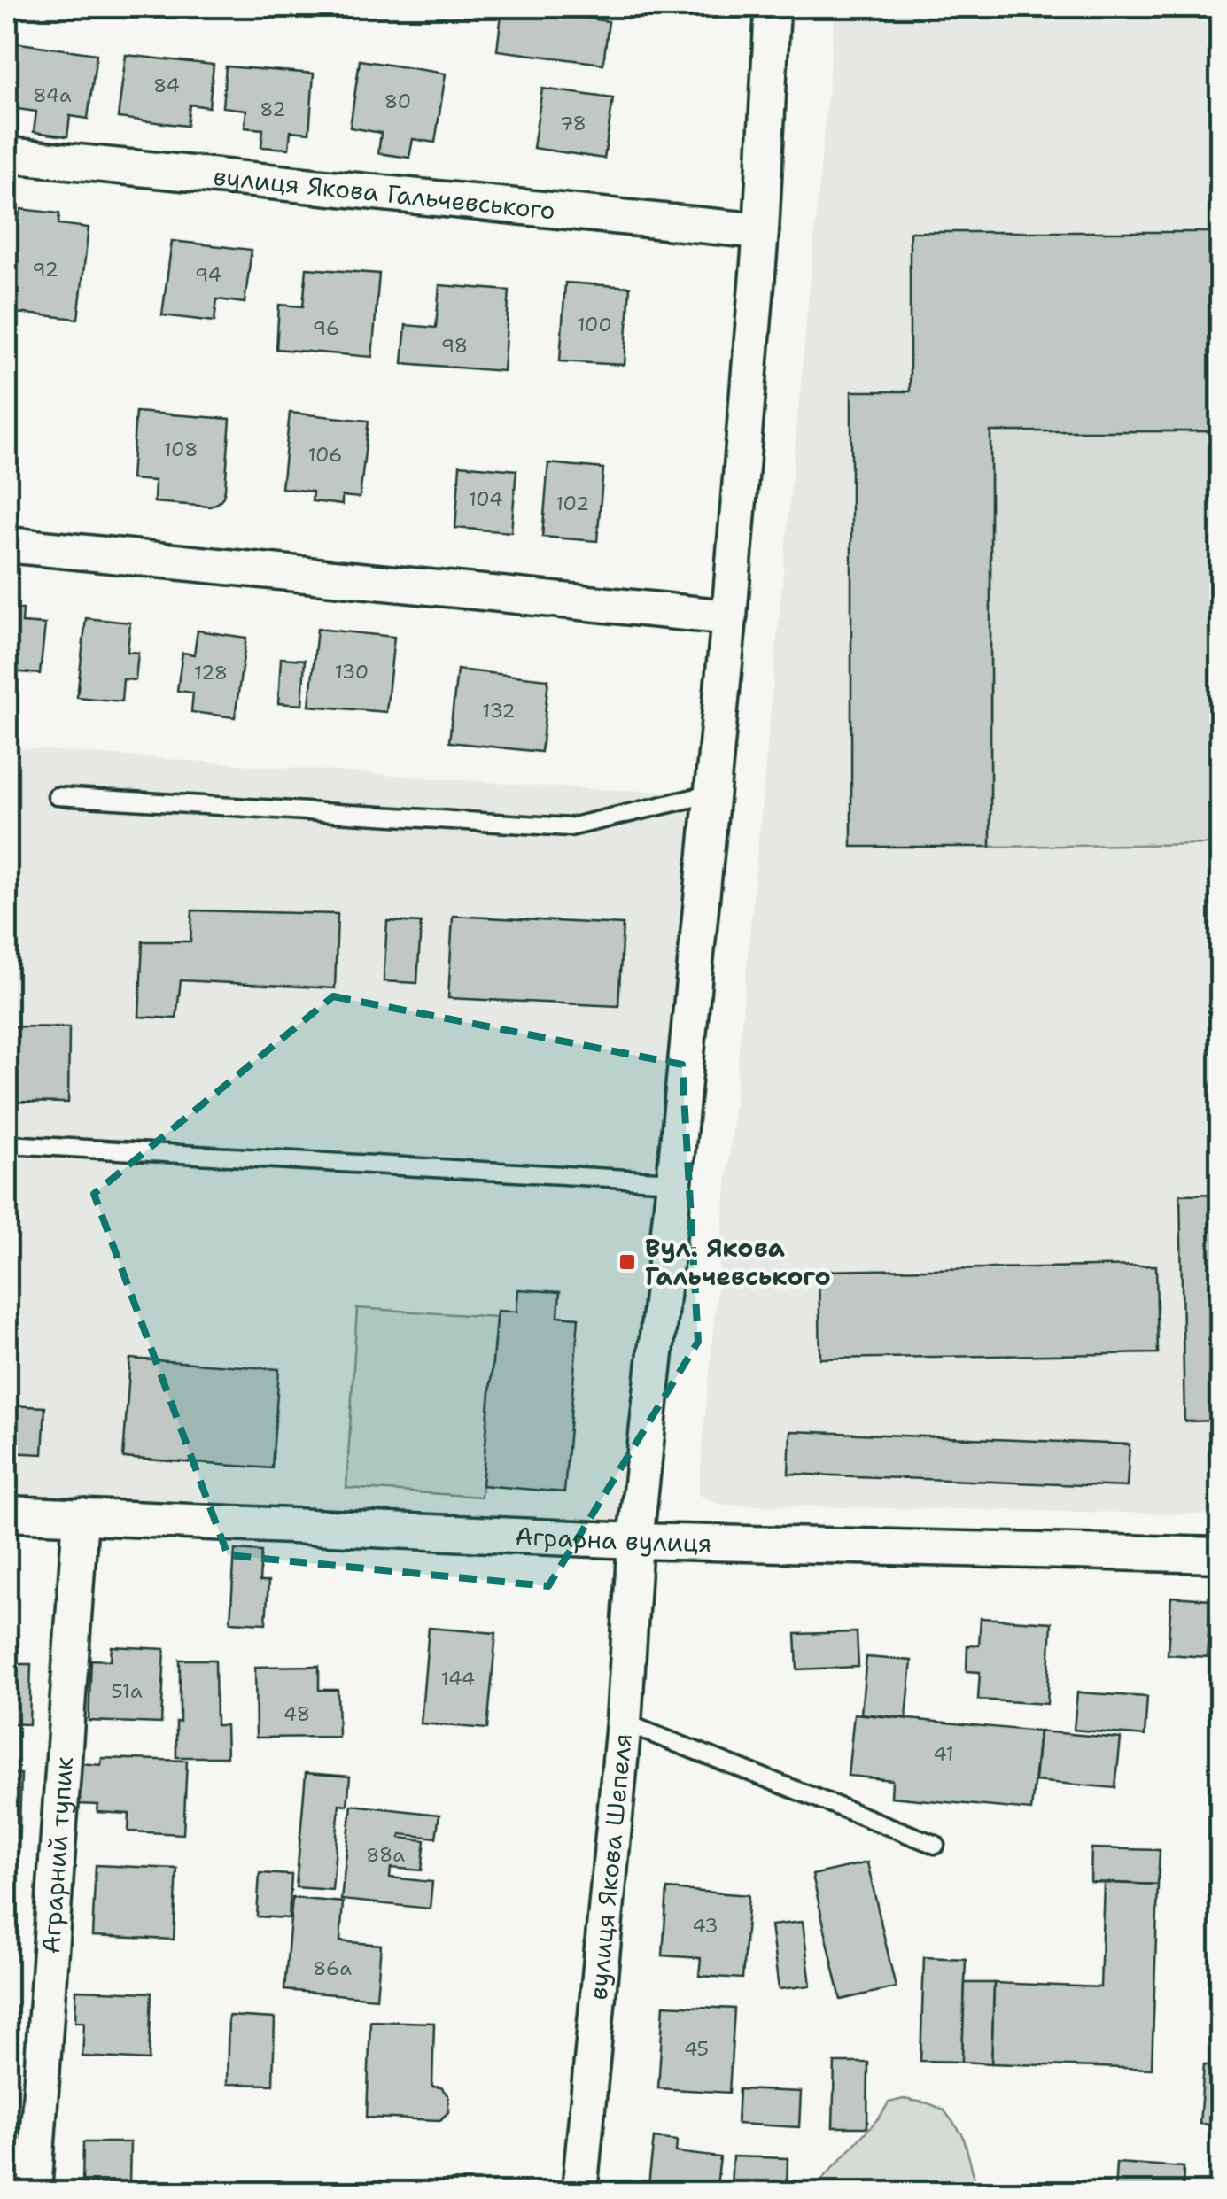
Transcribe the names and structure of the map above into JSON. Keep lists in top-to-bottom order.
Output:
{
  "streets": {
    "street": [
      "вулиця Якова Гальчевського",
      "Аграрна вулиця",
      "Аграрний тупик",
      "вулиця Якова Шепеля"
    ]
  },
  "crossings": [
    ["вулиця Якова Гальчевського", "вулиця Якова Шепеля"],
    ["Аграрна вулиця", "Аграрний тупик"],
    ["Аграрна вулиця", "вулиця Якова Шепеля"]
  ],
  "places": {
    "transit": ["Вул. Якова Гальчевського"]
  },
  "house_numbers": [
    "84",
    "84а",
    "80",
    "82",
    "78",
    "92",
    "94",
    "100",
    "96",
    "98",
    "108",
    "106",
    "104",
    "102",
    "130",
    "128",
    "132",
    "144",
    "51а",
    "48",
    "41",
    "88а",
    "43",
    "86а",
    "45"
  ]
}
